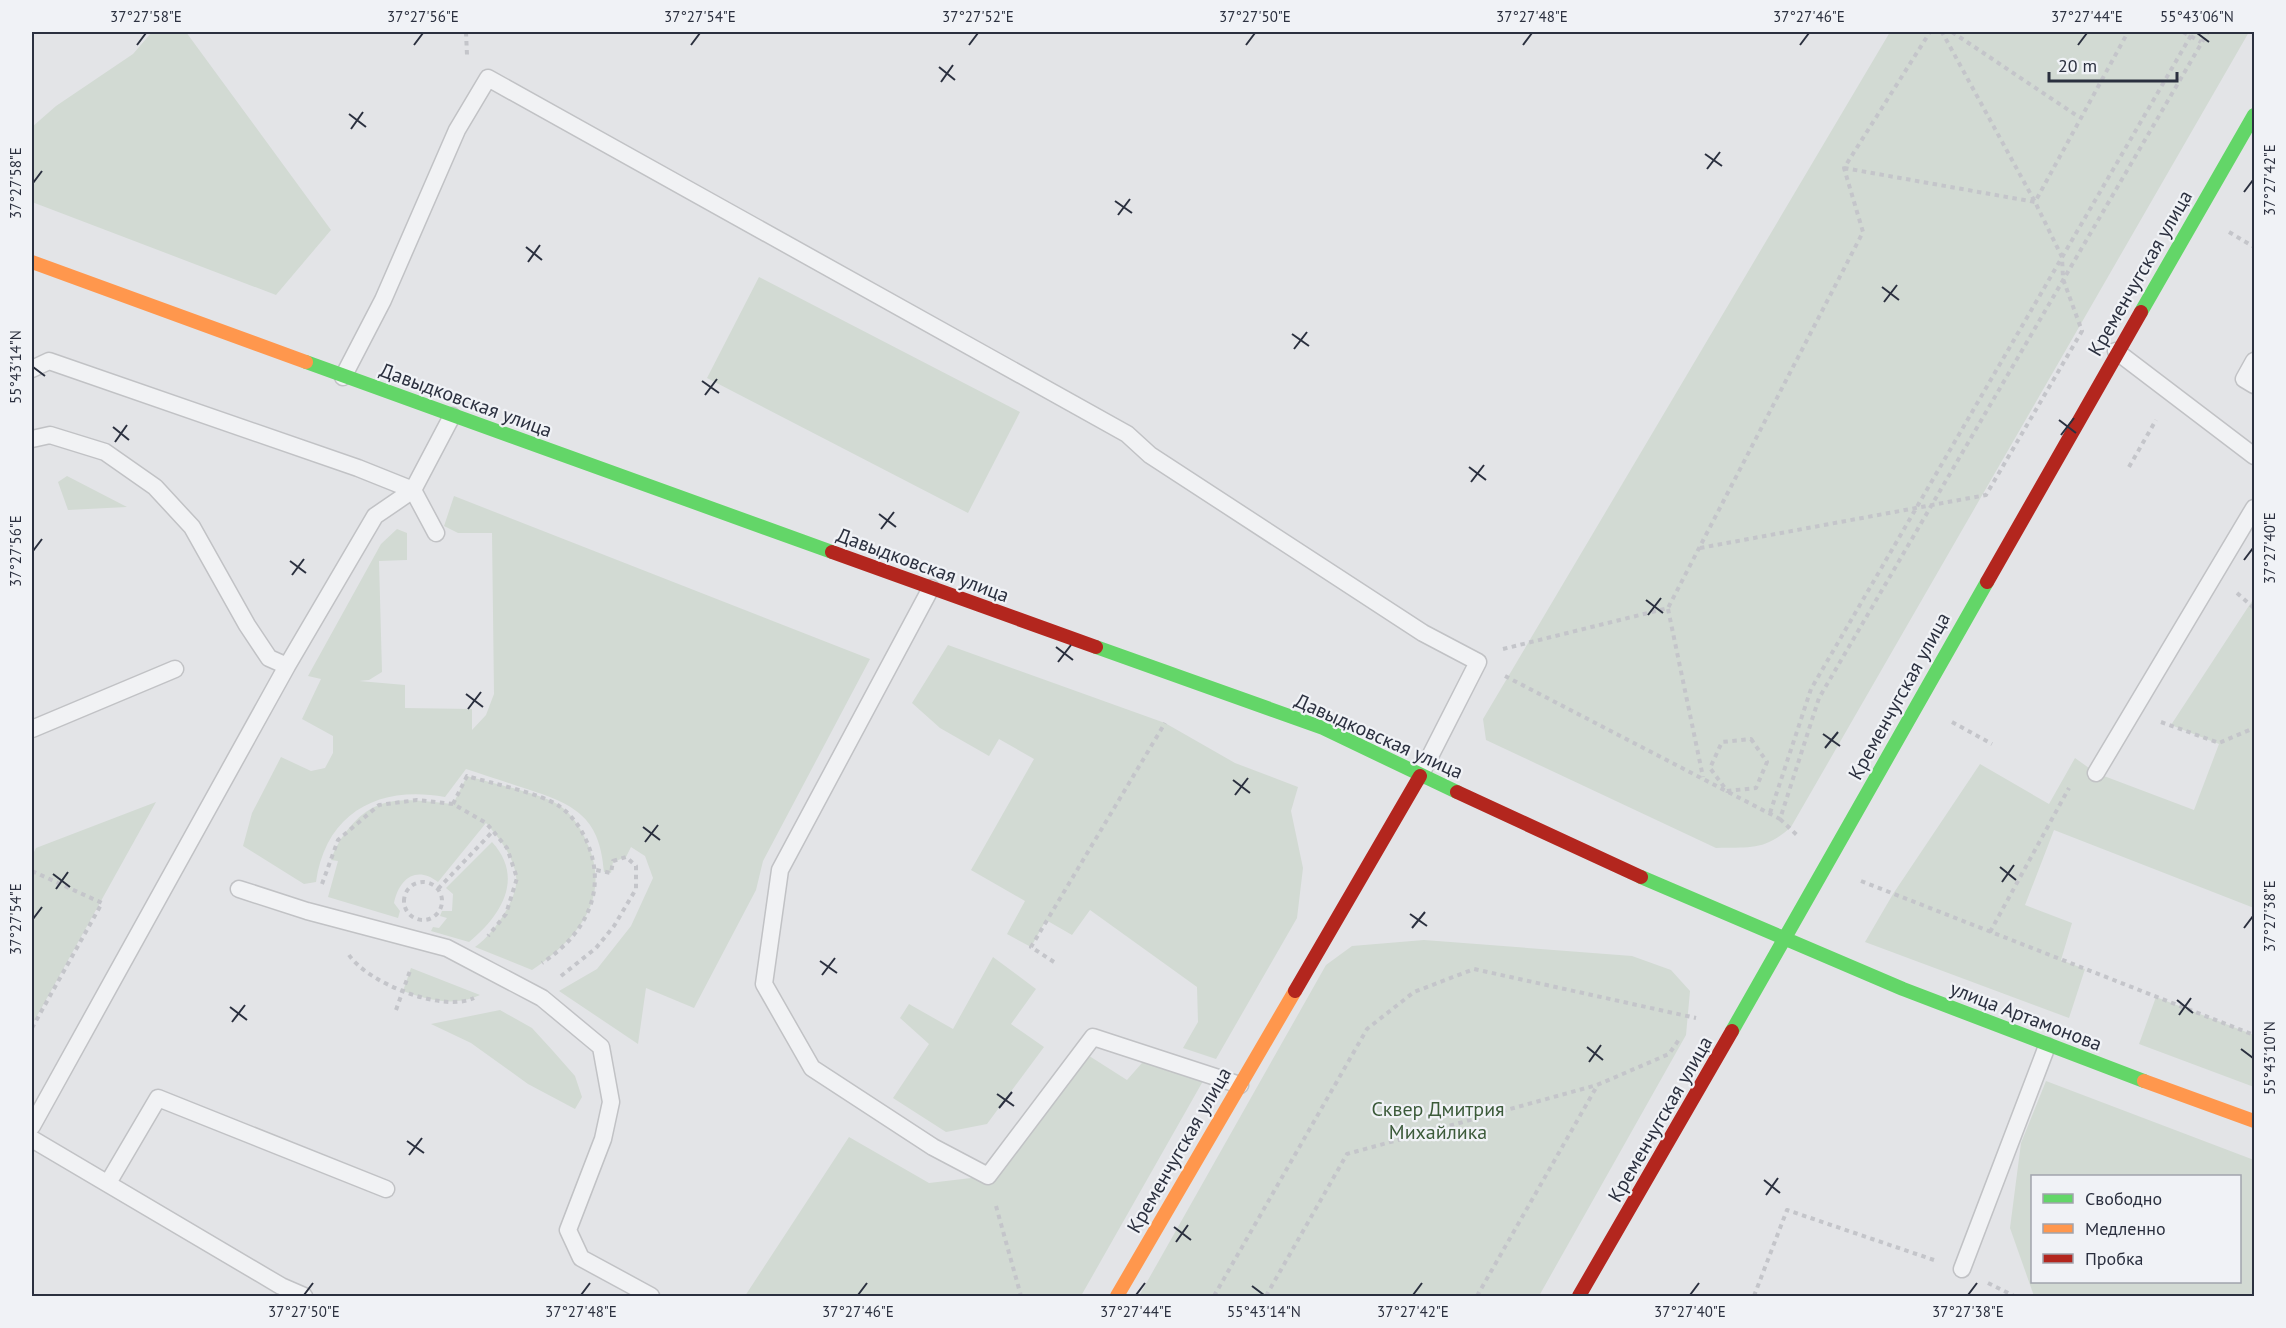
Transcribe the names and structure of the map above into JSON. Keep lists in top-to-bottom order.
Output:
{
  "streets": {
    "street": ["Кременчугская улица", "Давыдковская улица", "улица Артамонова"]
  },
  "crossings": [
    ["Кременчугская улица", "Давыдковская улица"],
    ["Кременчугская улица", "улица Артамонова"],
    ["Давыдковская улица", "улица Артамонова"]
  ],
  "parks": ["Сквер Дмитрия Михайлика"],
  "legend": ["Свободно", "Медленно", "Пробка"],
  "scale_bar": "20 m",
  "coordinates": [
    "37°27'58\"E",
    "37°27'56\"E",
    "37°27'54\"E",
    "37°27'52\"E",
    "37°27'50\"E",
    "37°27'48\"E",
    "37°27'46\"E",
    "37°27'44\"E",
    "55°43'06\"N",
    "37°27'42\"E",
    "55°43'14\"N",
    "37°27'40\"E",
    "37°27'38\"E",
    "55°43'10\"N"
  ]
}
